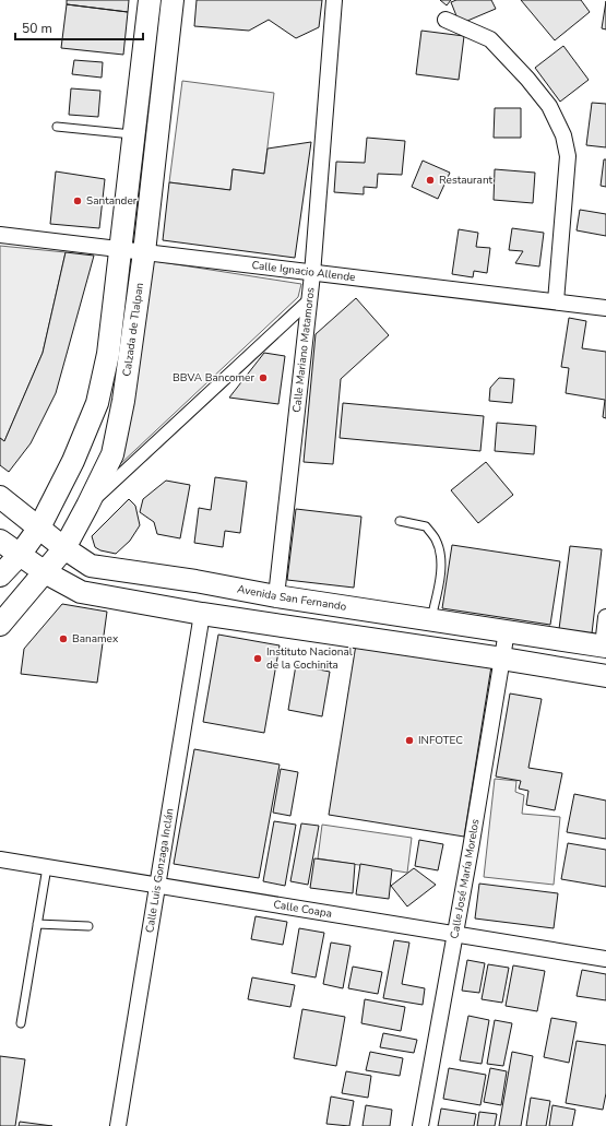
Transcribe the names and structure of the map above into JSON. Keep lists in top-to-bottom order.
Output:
{
  "streets": {
    "main road": ["Calzada de Tlalpan", "Avenida San Fernando"],
    "street": [
      "Calle Ignacio Allende",
      "Calle Mariano Matamoros",
      "Calle Luis Gonzaga Inclán",
      "Calle José María Morelos",
      "Calle Coapa"
    ]
  },
  "crossings": [
    ["Calle Ignacio Allende", "Calzada de Tlalpan"],
    ["Calle Ignacio Allende", "Calle Mariano Matamoros"],
    ["Calzada de Tlalpan", "Avenida San Fernando"],
    ["Calle Mariano Matamoros", "Avenida San Fernando"],
    ["Avenida San Fernando", "Calle José María Morelos"],
    ["Calle Luis Gonzaga Inclán", "Calle Coapa"],
    ["Calle José María Morelos", "Calle Coapa"]
  ],
  "places": [
    "Restaurant",
    "Santander",
    "BBVA Bancomer",
    "Banamex",
    "Instituto Nacional de la Cochinita",
    "INFOTEC"
  ],
  "scale_bar": "50 m"
}
